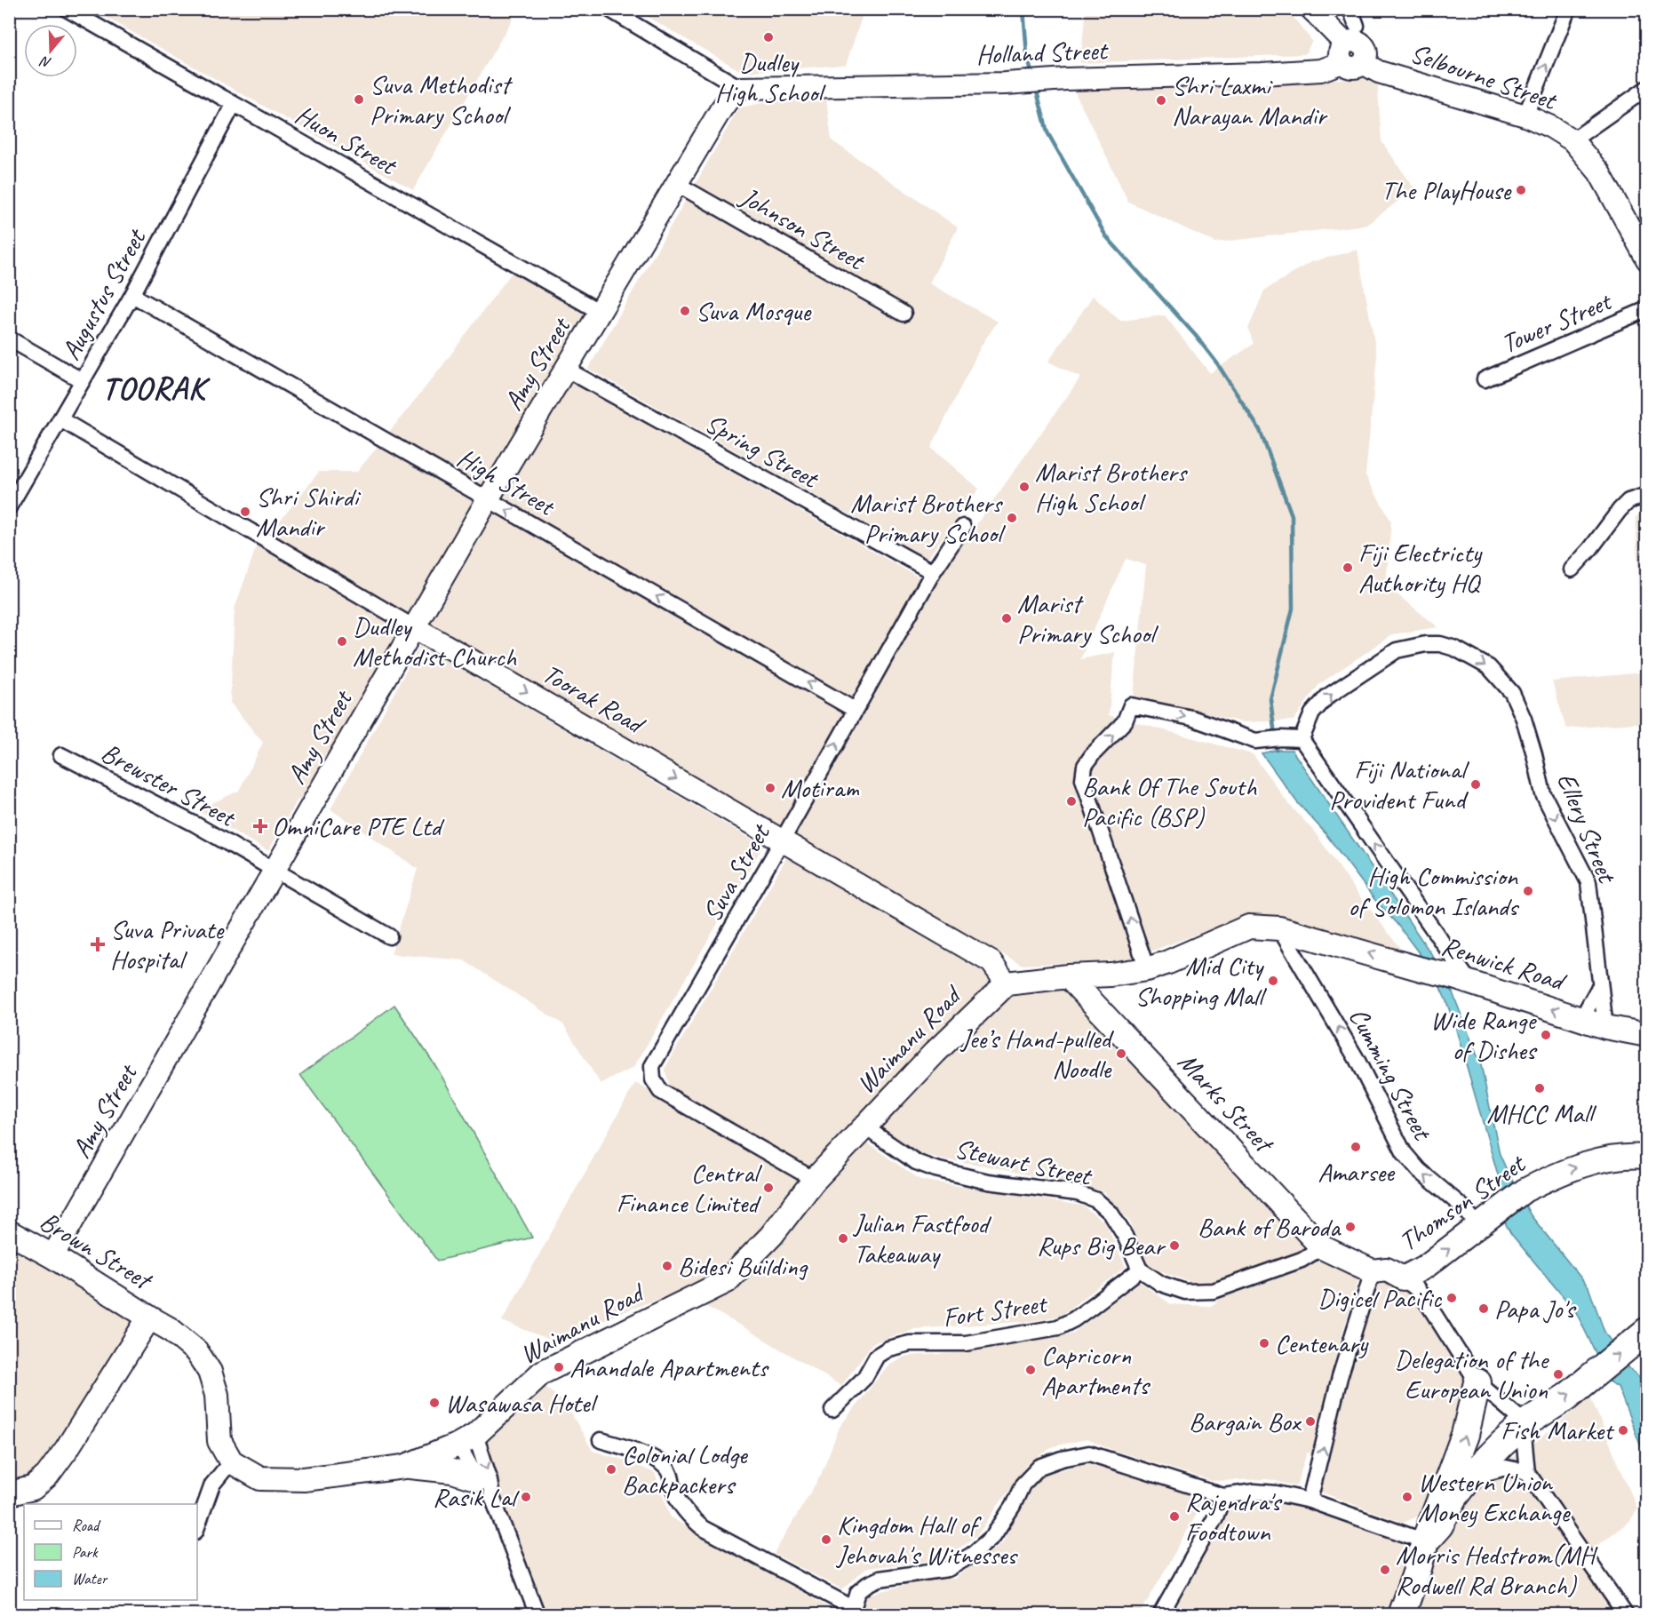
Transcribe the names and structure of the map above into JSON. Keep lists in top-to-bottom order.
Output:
{
  "streets": {
    "main road": [
      "Holland Street",
      "Selbourne Street",
      "Amy Street",
      "Toorak Road",
      "Renwick Road",
      "Waimanu Road",
      "Marks Street",
      "Thomson Street",
      "Brown Street"
    ],
    "street": [
      "Huon Street",
      "Johnson Street",
      "Augustus Street",
      "Tower Street",
      "Spring Street",
      "High Street",
      "Brewster Street",
      "Ellery Street",
      "Suva Street",
      "Cumming Street",
      "Stewart Street",
      "Fort Street"
    ]
  },
  "crossings": [
    ["Holland Street", "Selbourne Street"],
    ["Holland Street", "Amy Street"],
    ["Huon Street", "Augustus Street"],
    ["Huon Street", "Amy Street"],
    ["Johnson Street", "Amy Street"],
    ["Augustus Street", "High Street"],
    ["Augustus Street", "Toorak Road"],
    ["Amy Street", "Spring Street"],
    ["Amy Street", "High Street"],
    ["Amy Street", "Toorak Road"],
    ["Amy Street", "Brewster Street"],
    ["Amy Street", "Brown Street"],
    ["Spring Street", "Suva Street"],
    ["High Street", "Suva Street"],
    ["Toorak Road", "Suva Street"],
    ["Toorak Road", "Waimanu Road"],
    ["Ellery Street", "Renwick Road"],
    ["Suva Street", "Waimanu Road"],
    ["Renwick Road", "Cumming Street"],
    ["Waimanu Road", "Stewart Street"],
    ["Cumming Street", "Thomson Street"],
    ["Marks Street", "Thomson Street"],
    ["Stewart Street", "Fort Street"]
  ],
  "one_way": [
    "High Street",
    "Toorak Road",
    "Renwick Road",
    "Thomson Street"
  ],
  "districts": ["TOORAK"],
  "places": {
    "other": [
      "Dudley High School",
      "Suva Methodist Primary School",
      "Shri Laxmi Narayan Mandir",
      "The PlayHouse",
      "Suva Mosque",
      "Marist Brothers High School",
      "Shri Shirdi Mandir",
      "Marist Brothers Primary School",
      "Fiji Electricty Authority HQ",
      "Marist Primary School",
      "Dudley Methodist Church",
      "Fiji National Provident Fund",
      "Motiram",
      "Bank Of The South Pacific (BSP)",
      "High Commission of Solomon Islands",
      "Mid City Shopping Mall",
      "Wide Range of Dishes",
      "Jee’s Hand-pulled Noodle",
      "MHCC Mall",
      "Amarsee",
      "Central Finance Limited",
      "Bank of Baroda",
      "Julian Fastfood Takeaway",
      "Rups Big Bear",
      "Bidesi Building",
      "Digicel Pacific",
      "Papa Jo's",
      "Centenary",
      "Anandale Apartments",
      "Capricorn Apartments",
      "Delegation of the European Union",
      "Wasawasa Hotel",
      "Bargain Box",
      "Fish Market",
      "Colonial Lodge Backpackers",
      "Rasik Lal",
      "Western Union Money Exchange",
      "Rajendra's Foodtown",
      "Kingdom Hall of Jehovah's Witnesses",
      "Morris Hedstrom(MH Rodwell Rd Branch)"
    ],
    "health": ["OmniCare PTE Ltd", "Suva Private Hospital"]
  },
  "legend": ["Road", "Park", "Water"],
  "north": "bottom"
}
